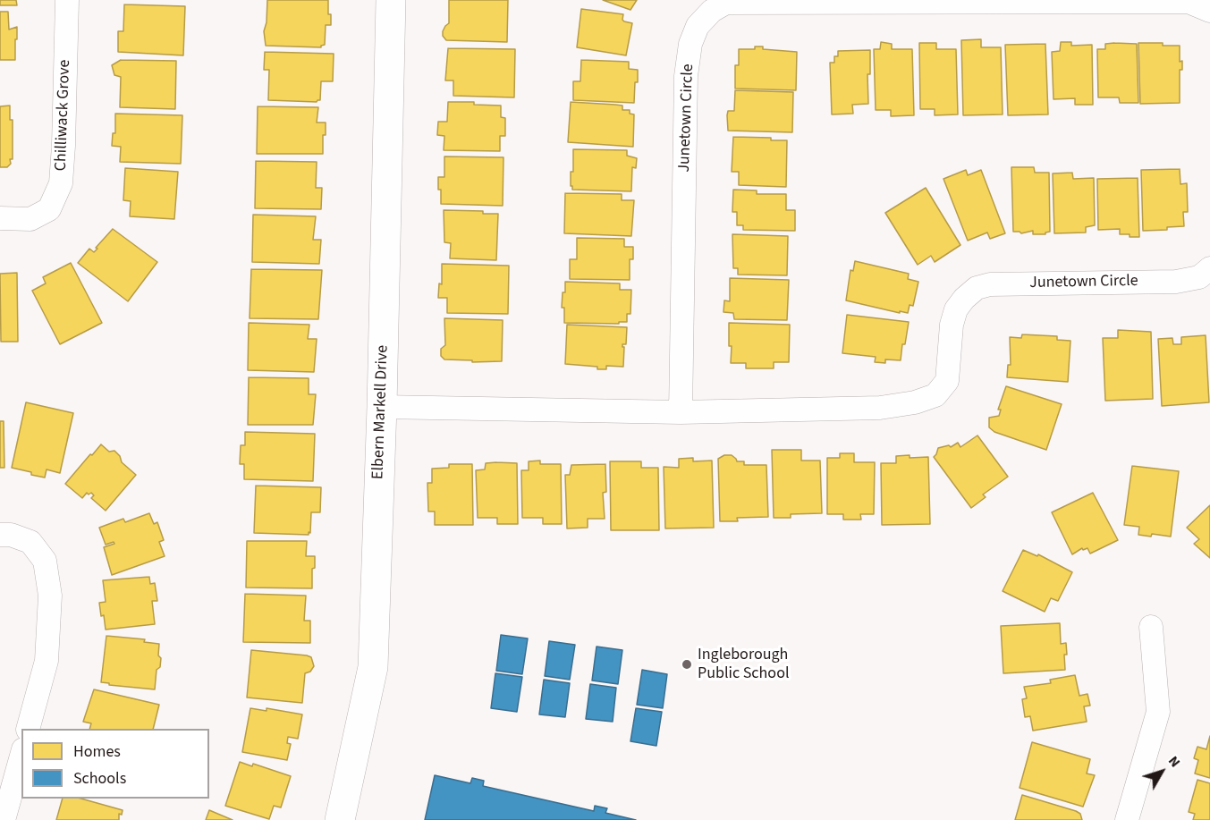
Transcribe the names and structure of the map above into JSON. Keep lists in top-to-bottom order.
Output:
{
  "streets": {
    "street": ["Chilliwack Grove", "Junetown Circle", "Elbern Markell Drive"]
  },
  "crossings": [
    ["Junetown Circle", "Elbern Markell Drive"]
  ],
  "places": ["Ingleborough Public School"],
  "legend": ["Homes", "Schools"],
  "north": "top right"
}
